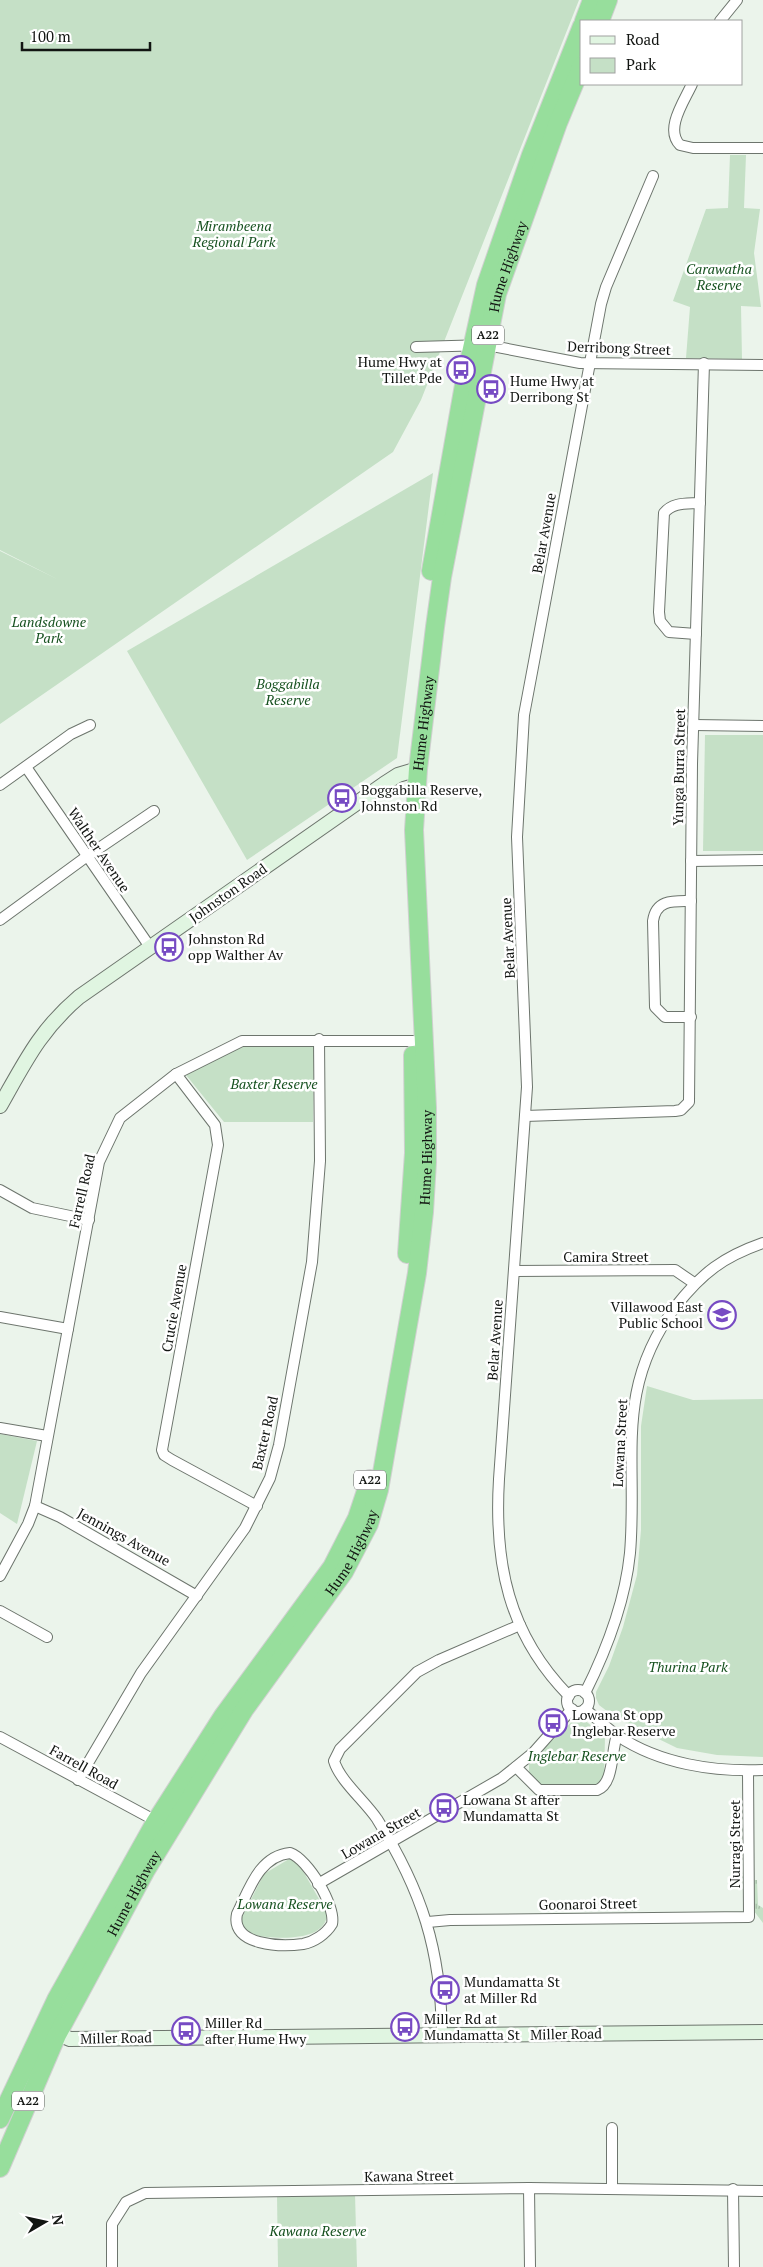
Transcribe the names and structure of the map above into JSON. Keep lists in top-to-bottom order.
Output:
{
  "streets": {
    "highway": ["Hume Highway", "A22"],
    "main road": ["Johnston Road", "Miller Road"],
    "street": [
      "Derribong Street",
      "Belar Avenue",
      "Yunga Burra Street",
      "Walther Avenue",
      "Farrell Road",
      "Camira Street",
      "Crucie Avenue",
      "Baxter Road",
      "Lowana Street",
      "Jennings Avenue",
      "Nurragi Street",
      "Goonaroi Street",
      "Kawana Street"
    ]
  },
  "crossings": [
    ["Hume Highway", "Derribong Street"],
    ["Hume Highway", "Johnston Road"],
    ["Hume Highway", "Farrell Road"],
    ["Hume Highway", "Miller Road"],
    ["Derribong Street", "Belar Avenue"],
    ["Derribong Street", "Yunga Burra Street"],
    ["Belar Avenue", "Yunga Burra Street"],
    ["Belar Avenue", "Camira Street"],
    ["Belar Avenue", "Lowana Street"],
    ["Walther Avenue", "Johnston Road"],
    ["Farrell Road", "Crucie Avenue"],
    ["Farrell Road", "Baxter Road"],
    ["Farrell Road", "Jennings Avenue"],
    ["Camira Street", "Lowana Street"],
    ["Crucie Avenue", "Baxter Road"],
    ["Baxter Road", "Jennings Avenue"],
    ["Nurragi Street", "Goonaroi Street"]
  ],
  "parks": [
    "Mirambeena Regional Park",
    "Carawatha Reserve",
    "Landsdowne Park",
    "Boggabilla Reserve",
    "Baxter Reserve",
    "Thurina Park",
    "Inglebar Reserve",
    "Lowana Reserve",
    "Kawana Reserve"
  ],
  "places": {
    "bus stop": [
      "Hume Hwy at Tillet Pde",
      "Hume Hwy at Derribong St",
      "Boggabilla Reserve, Johnston Rd",
      "Johnston Rd opp Walther Av",
      "Lowana St opp Inglebar Reserve",
      "Lowana St after Mundamatta St",
      "Mundamatta St at Miller Rd",
      "Miller Rd at Mundamatta St",
      "Miller Rd after Hume Hwy"
    ],
    "school or university": ["Villawood East Public School"]
  },
  "legend": ["Road", "Park"],
  "scale_bar": "100 m",
  "north": "right"
}
